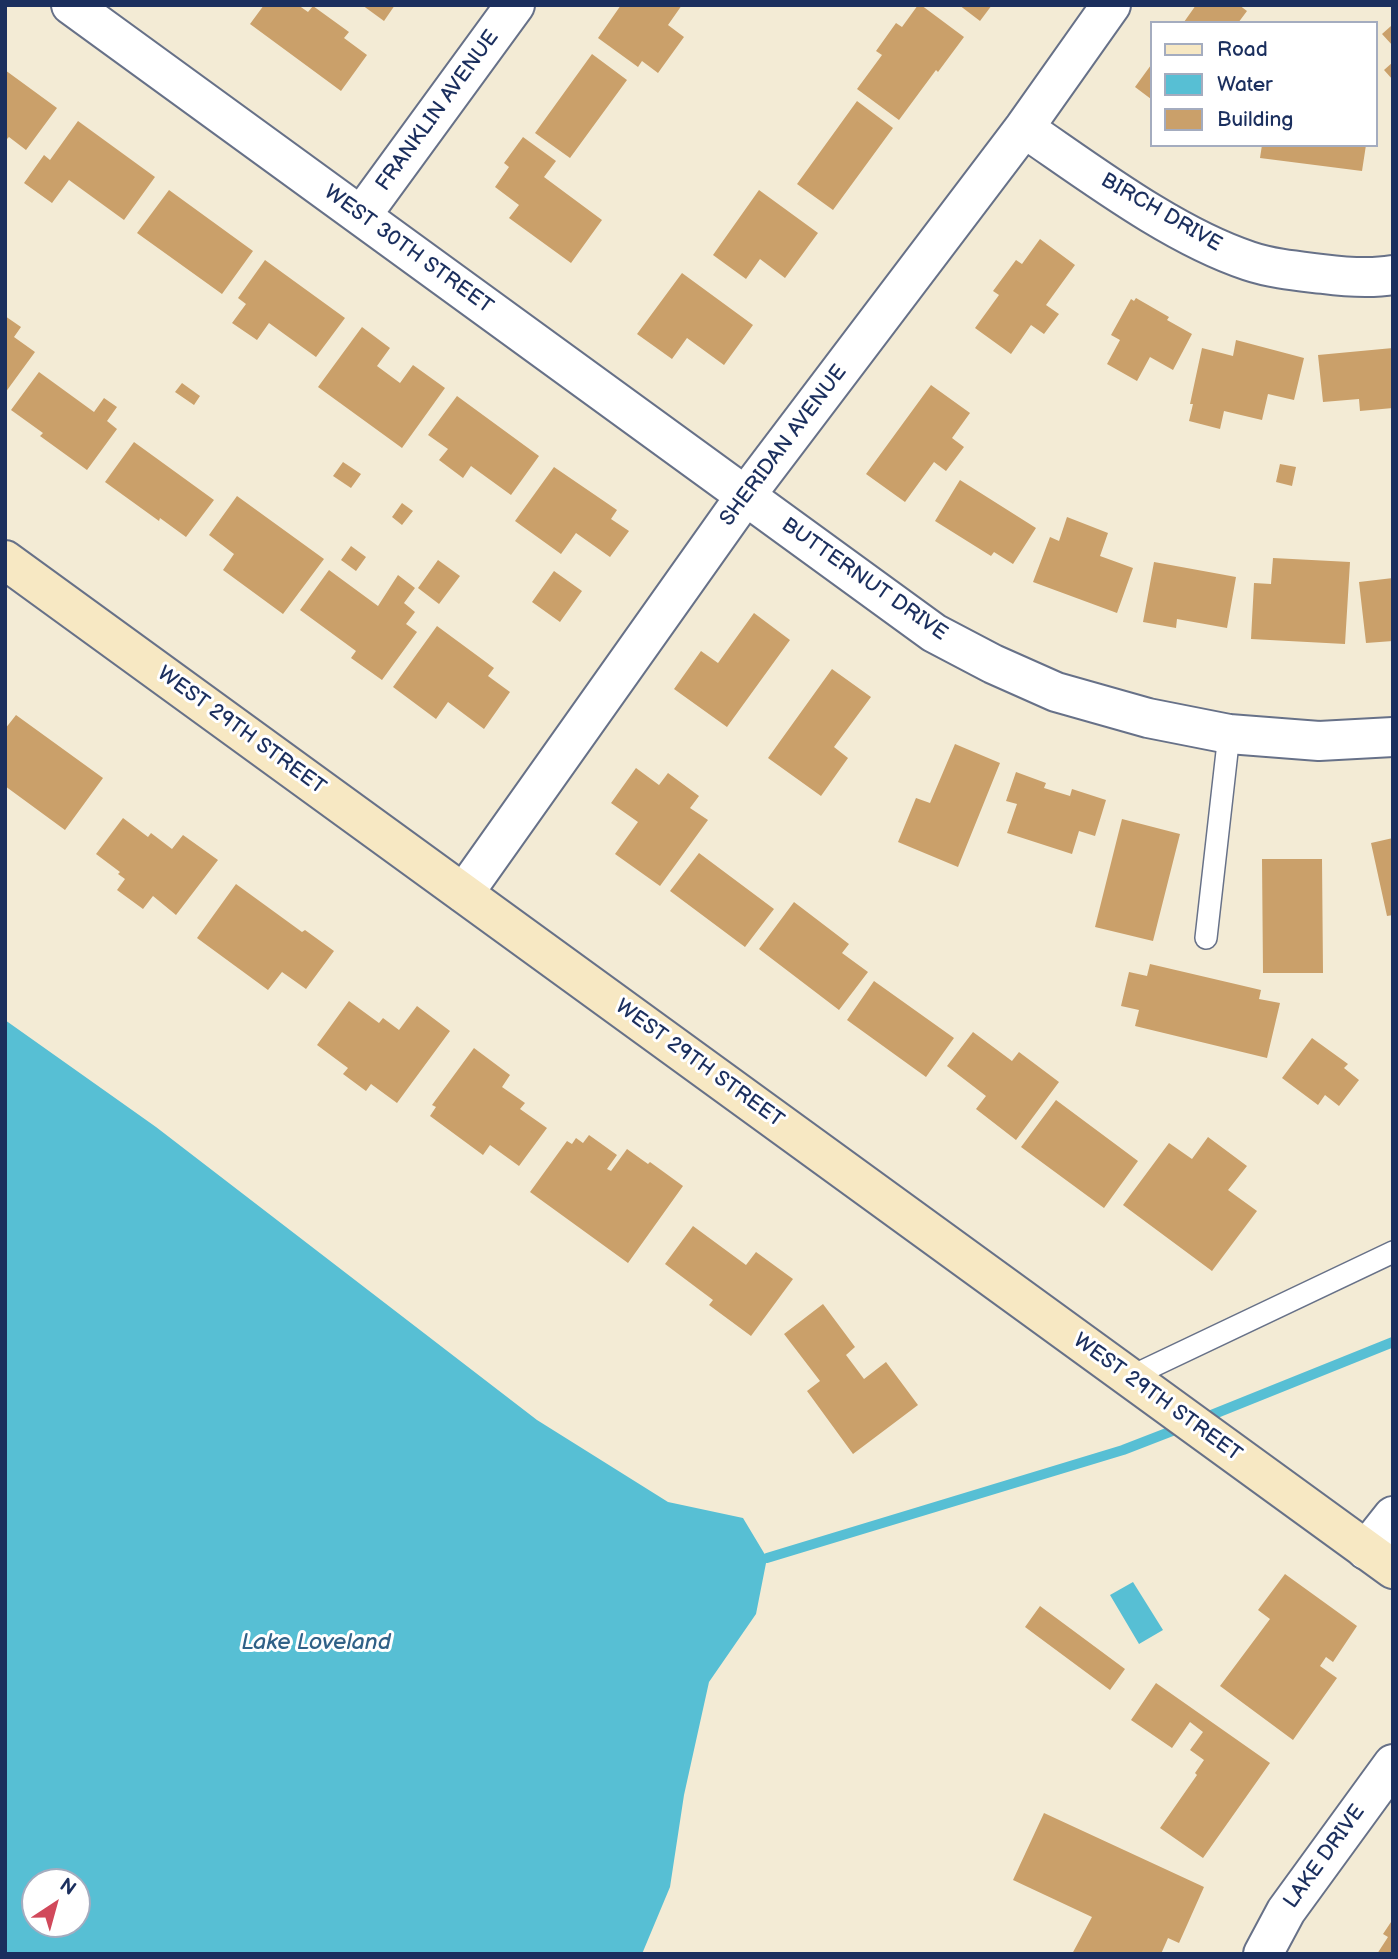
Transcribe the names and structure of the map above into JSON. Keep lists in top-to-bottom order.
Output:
{
  "streets": {
    "main road": ["WEST 29TH STREET"],
    "street": [
      "FRANKLIN AVENUE",
      "BIRCH DRIVE",
      "WEST 30TH STREET",
      "SHERIDAN AVENUE",
      "BUTTERNUT DRIVE",
      "LAKE DRIVE"
    ]
  },
  "crossings": [
    ["FRANKLIN AVENUE", "WEST 30TH STREET"],
    ["BIRCH DRIVE", "SHERIDAN AVENUE"],
    ["WEST 30TH STREET", "SHERIDAN AVENUE"],
    ["WEST 30TH STREET", "BUTTERNUT DRIVE"],
    ["SHERIDAN AVENUE", "BUTTERNUT DRIVE"],
    ["SHERIDAN AVENUE", "WEST 29TH STREET"]
  ],
  "water": ["Lake Loveland"],
  "legend": ["Road", "Water", "Building"],
  "north": "top right"
}
